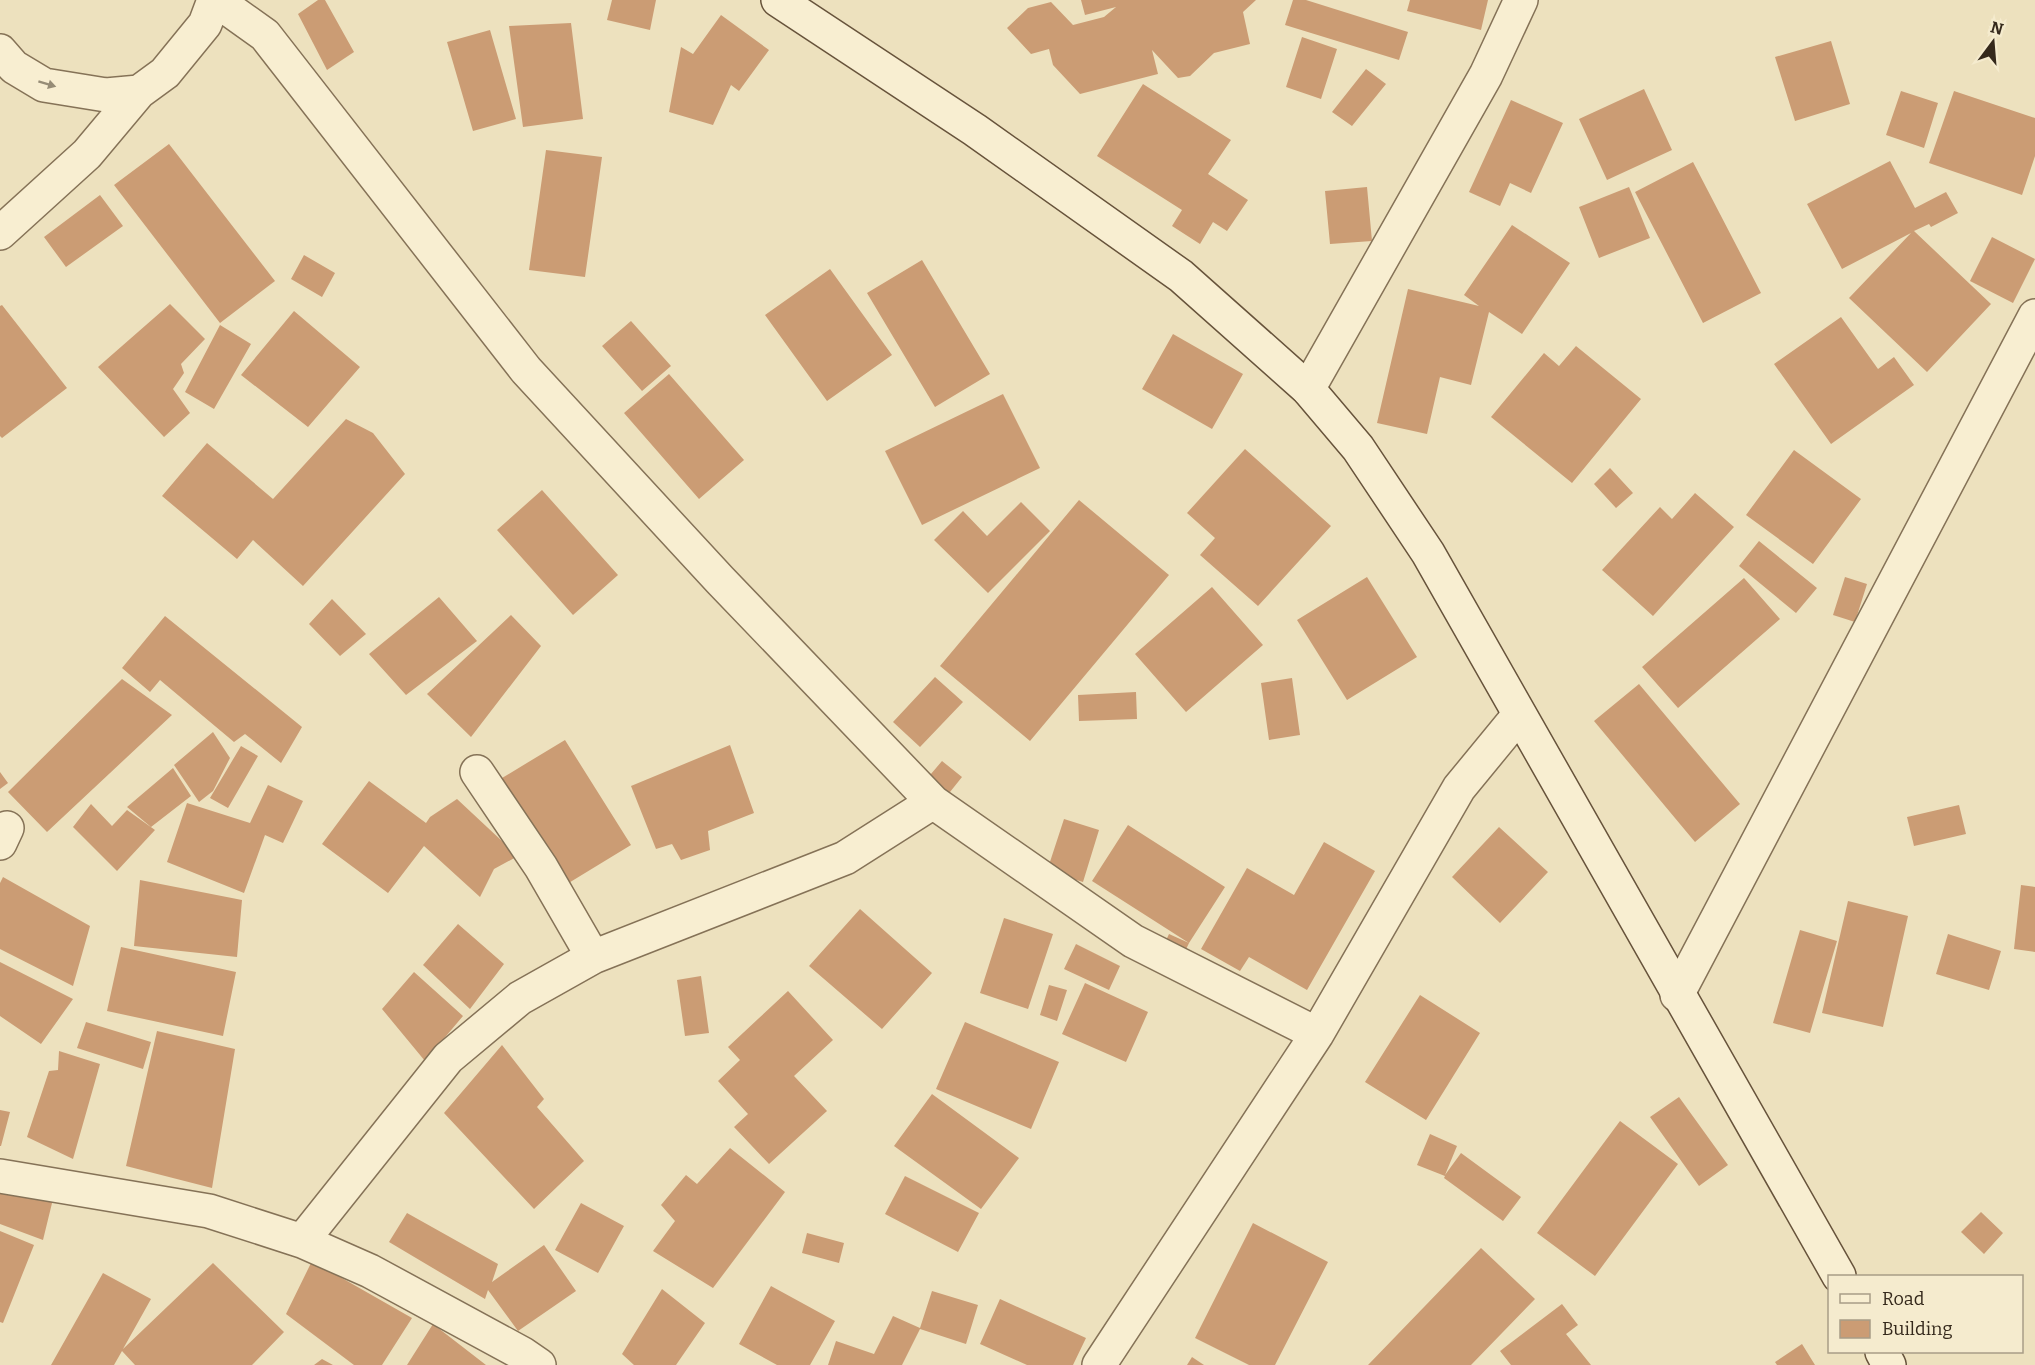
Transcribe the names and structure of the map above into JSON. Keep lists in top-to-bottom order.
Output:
{
  "legend": ["Road", "Building"],
  "north": "top"
}
